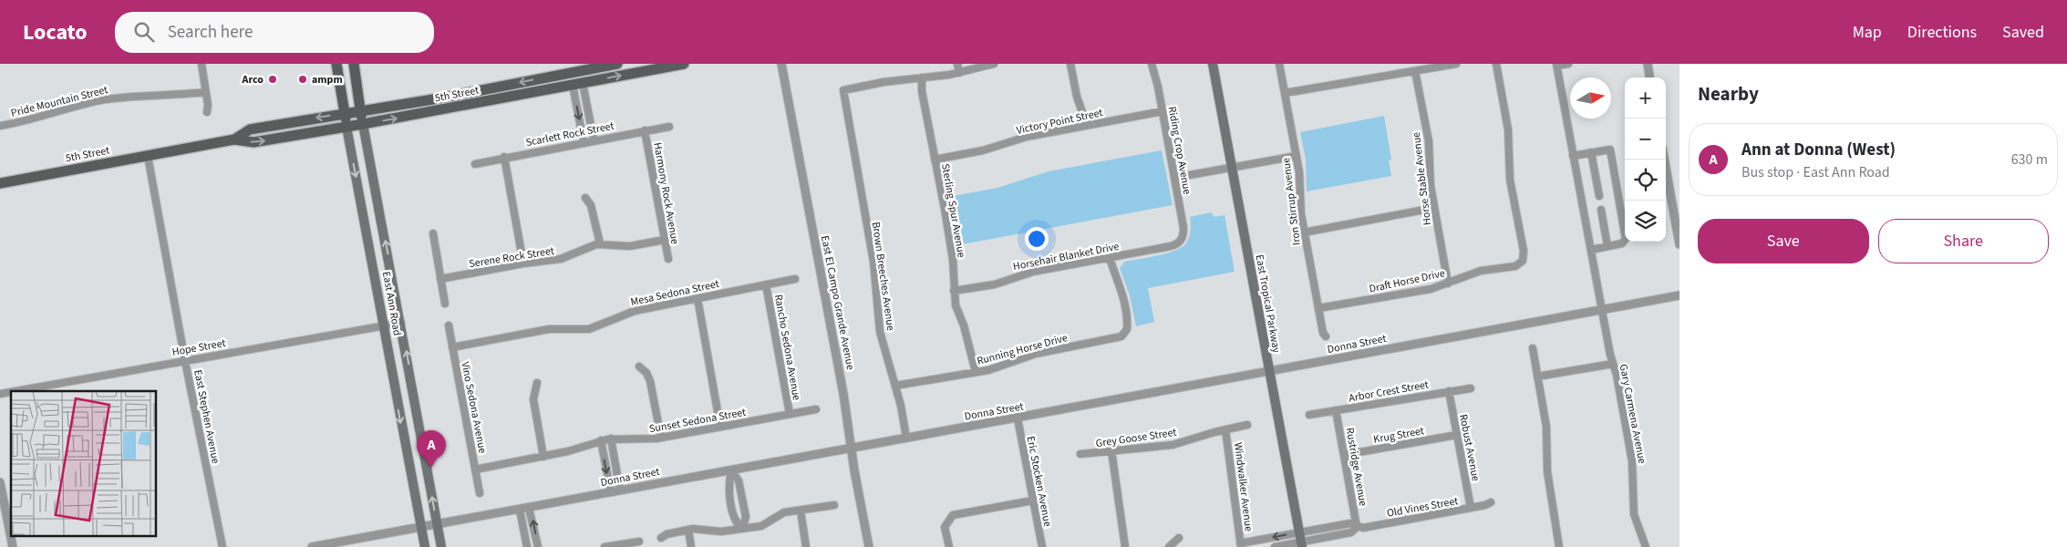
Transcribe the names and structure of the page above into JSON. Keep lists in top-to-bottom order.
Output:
{
  "streets": {
    "main road": ["5th Street", "East Ann Road", "East Tropical Parkway"],
    "street": [
      "Pride Mountain Street",
      "Victory Point Street",
      "Scarlett Rock Street",
      "Riding Crop Avenue",
      "Horse Stable Avenue",
      "Harmony Rock Avenue",
      "Iron Stirrup Avenue",
      "Sterling Spur Avenue",
      "Horsehair Blanket Drive",
      "Serene Rock Street",
      "Brown Breeches Avenue",
      "Draft Horse Drive",
      "Mesa Sedona Street",
      "East El Campo Grande Avenue",
      "Donna Street",
      "Hope Street",
      "Rancho Sedona Avenue",
      "Running Horse Drive",
      "Arbor Crest Street",
      "Vino Sedona Avenue",
      "Gary Carmena Avenue",
      "East Stephen Avenue",
      "Sunset Sedona Street",
      "Krug Street",
      "Grey Goose Street",
      "Robust Avenue",
      "Rustridge Avenue",
      "Eric Stocken Avenue",
      "Windwalker Avenue",
      "Old Vines Street"
    ]
  },
  "crossings": [
    ["5th Street", "East Ann Road"],
    ["5th Street", "East Stephen Avenue"],
    ["Victory Point Street", "Riding Crop Avenue"],
    ["Victory Point Street", "Sterling Spur Avenue"],
    ["Scarlett Rock Street", "Harmony Rock Avenue"],
    ["Riding Crop Avenue", "Horsehair Blanket Drive"],
    ["Horse Stable Avenue", "Draft Horse Drive"],
    ["Harmony Rock Avenue", "Serene Rock Street"],
    ["Iron Stirrup Avenue", "Draft Horse Drive"],
    ["Sterling Spur Avenue", "Horsehair Blanket Drive"],
    ["Sterling Spur Avenue", "Brown Breeches Avenue"],
    ["Sterling Spur Avenue", "Running Horse Drive"],
    ["Horsehair Blanket Drive", "Running Horse Drive"],
    ["Brown Breeches Avenue", "Donna Street"],
    ["Brown Breeches Avenue", "Running Horse Drive"],
    ["Mesa Sedona Street", "Rancho Sedona Avenue"],
    ["Mesa Sedona Street", "Vino Sedona Avenue"],
    ["East El Campo Grande Avenue", "Donna Street"],
    ["East Ann Road", "Donna Street"],
    ["East Ann Road", "Hope Street"],
    ["East Tropical Parkway", "Donna Street"],
    ["East Tropical Parkway", "Old Vines Street"],
    ["Donna Street", "Gary Carmena Avenue"],
    ["Donna Street", "Eric Stocken Avenue"],
    ["Hope Street", "East Stephen Avenue"],
    ["Rancho Sedona Avenue", "Sunset Sedona Street"],
    ["Arbor Crest Street", "Robust Avenue"],
    ["Arbor Crest Street", "Rustridge Avenue"],
    ["Vino Sedona Avenue", "Sunset Sedona Street"],
    ["Krug Street", "Robust Avenue"],
    ["Krug Street", "Rustridge Avenue"],
    ["Grey Goose Street", "Windwalker Avenue"],
    ["Robust Avenue", "Old Vines Street"],
    ["Rustridge Avenue", "Old Vines Street"],
    ["Windwalker Avenue", "Old Vines Street"]
  ],
  "places": ["Arco", "ampm"],
  "north": "right",
  "page": {
    "header": "Locato",
    "search": "Search here",
    "nav": ["Map", "Directions", "Saved"],
    "heading": "Nearby",
    "map_buttons": ["+", "−"],
    "list": [
      {
        "mark": "A",
        "name": "Ann at Donna (West)",
        "note": "Bus stop · East Ann Road",
        "value": "630 m"
      }
    ],
    "buttons": ["Save", "Share"],
    "pins": "A"
  }
}
